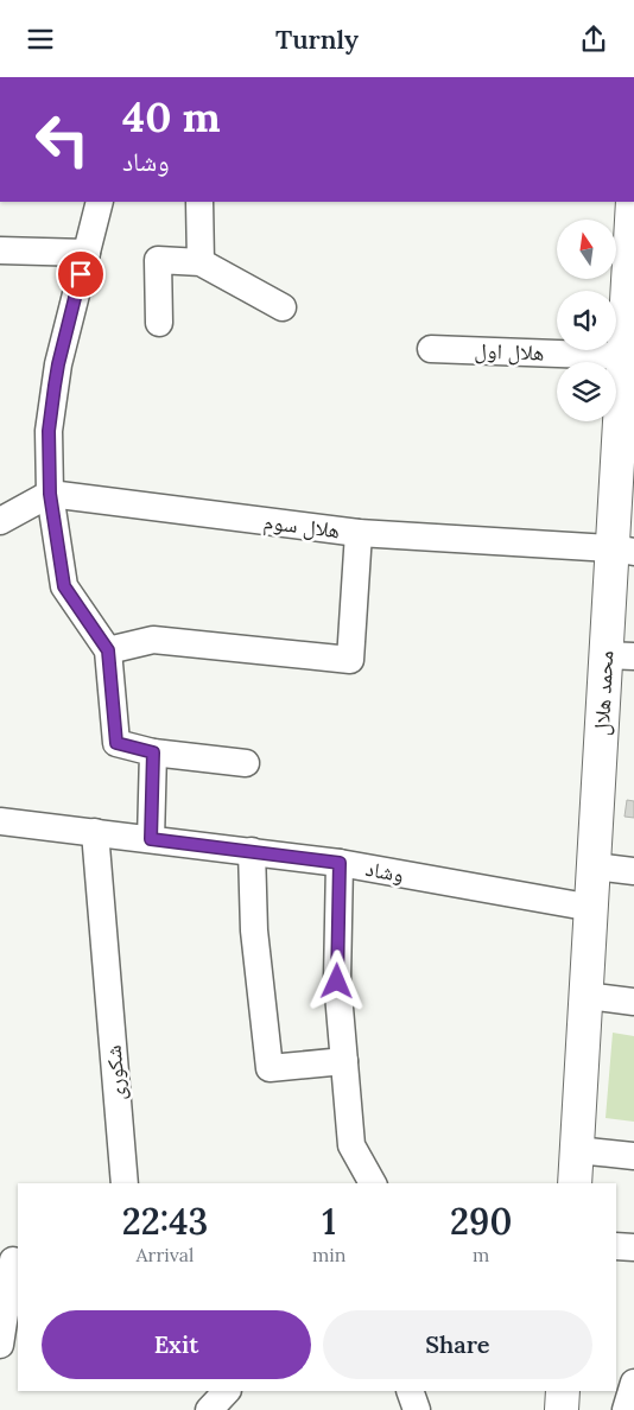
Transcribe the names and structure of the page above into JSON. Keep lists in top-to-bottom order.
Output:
{
  "streets": {
    "main road": ["محمد هلال"],
    "street": [
      "هلال اول",
      "هلال سوم",
      "وشاد",
      "شکوری"
    ]
  },
  "crossings": [
    ["هلال اول", "محمد هلال"],
    ["هلال سوم", "محمد هلال"],
    ["محمد هلال", "وشاد"],
    ["وشاد", "شکوری"]
  ],
  "north": "top",
  "page": {
    "header": "Turnly",
    "turn": ["40 m", "وشاد"],
    "eta": [
      "22:43",
      "Arrival",
      "1",
      "min",
      "290",
      "m"
    ],
    "buttons": ["Exit", "Share"]
  }
}
